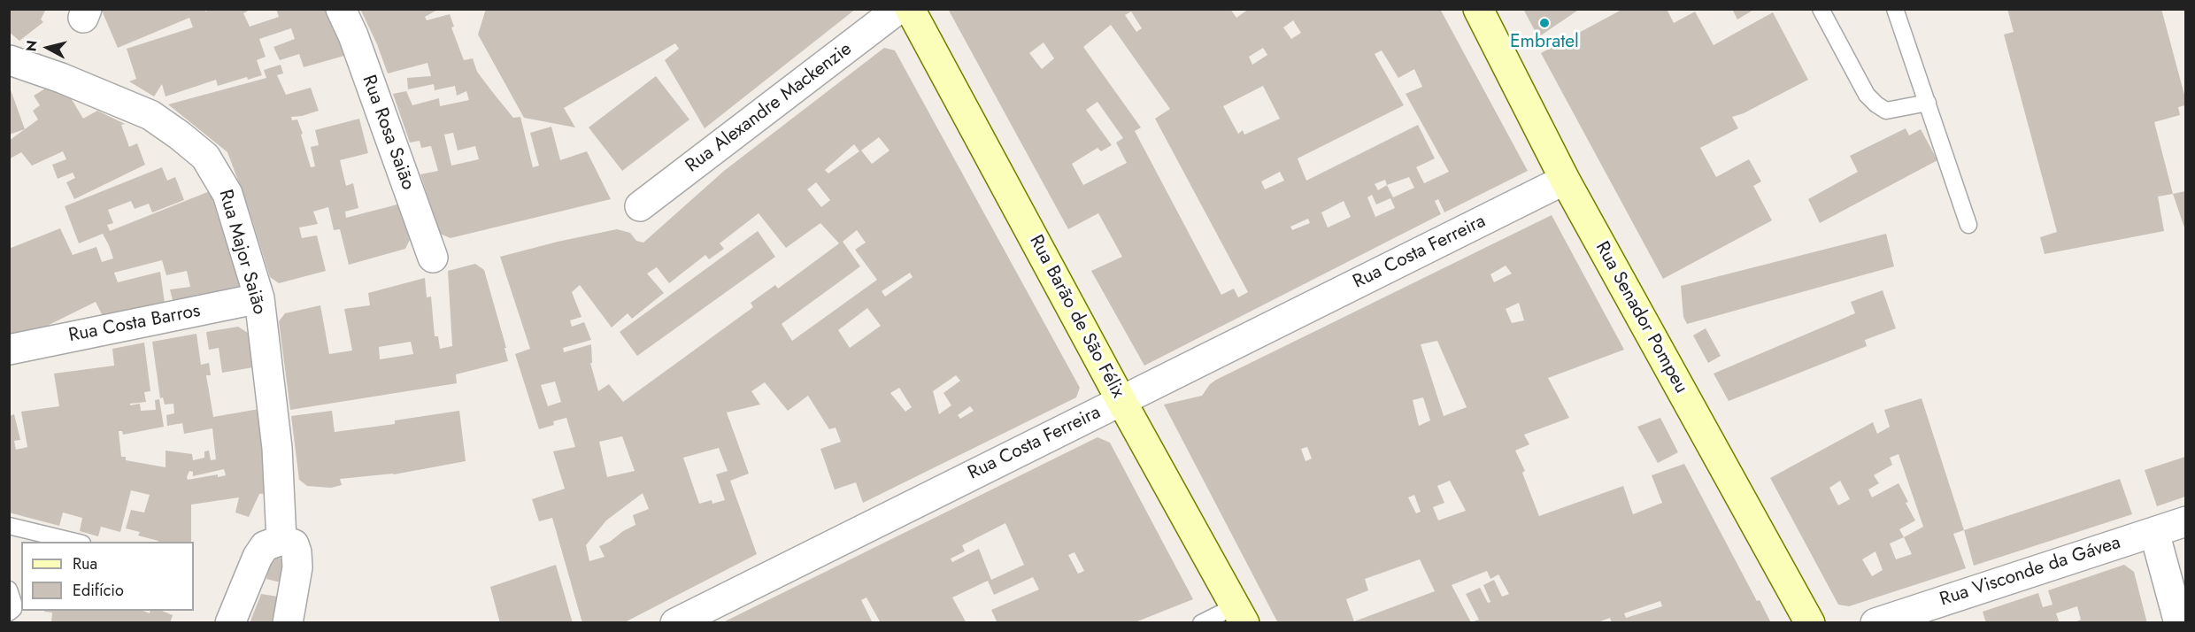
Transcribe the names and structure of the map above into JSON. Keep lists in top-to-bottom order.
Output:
{
  "streets": {
    "street": [
      "Rua Alexandre Mackenzie",
      "Rua Rosa Saião",
      "Rua Major Saião",
      "Rua Costa Ferreira",
      "Rua Barão de São Félix",
      "Rua Senador Pompeu",
      "Rua Costa Barros",
      "Rua Visconde da Gávea"
    ]
  },
  "crossings": [
    ["Rua Major Saião", "Rua Costa Barros"],
    ["Rua Costa Ferreira", "Rua Barão de São Félix"],
    ["Rua Costa Ferreira", "Rua Senador Pompeu"]
  ],
  "places": ["Embratel"],
  "legend": ["Rua", "Edifício"],
  "north": "left"
}
